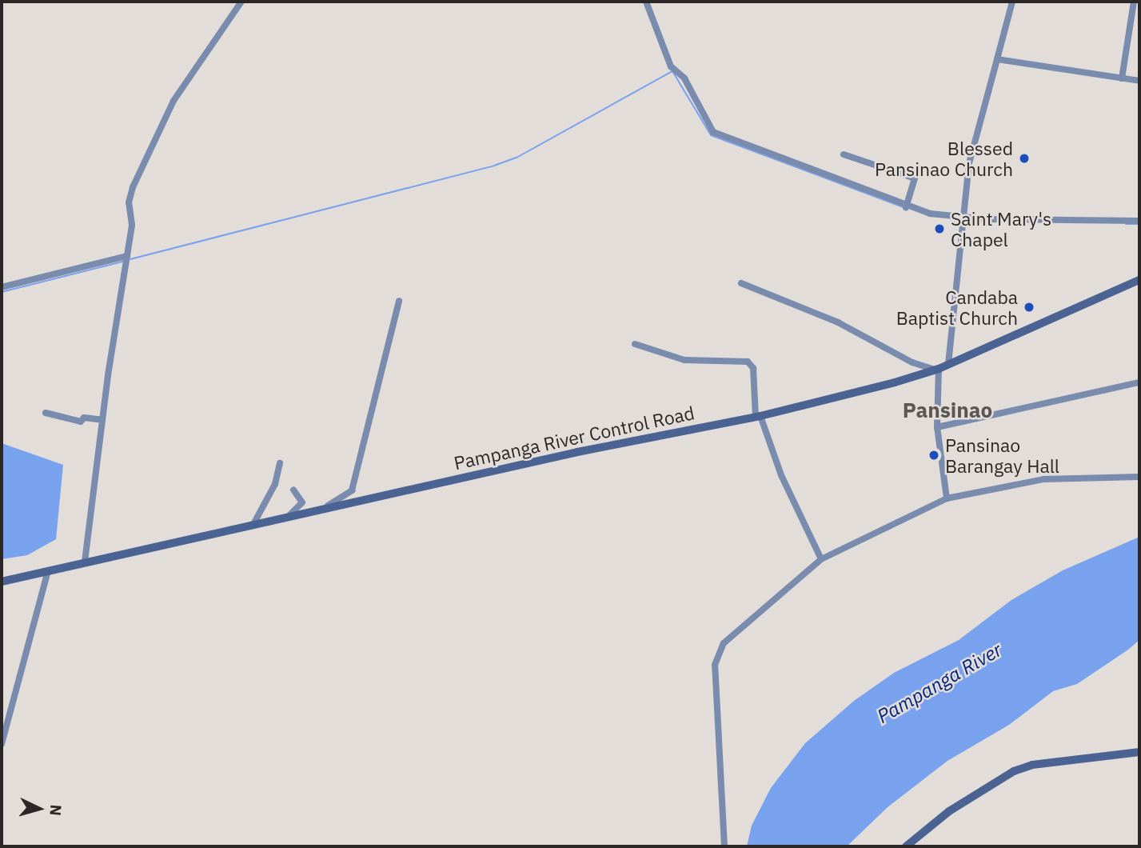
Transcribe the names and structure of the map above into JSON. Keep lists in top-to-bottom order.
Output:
{
  "streets": {
    "main road": ["Pampanga River Control Road"]
  },
  "districts": ["Pansinao"],
  "water": ["Pampanga River"],
  "places": [
    "Blessed Pansinao Church",
    "Saint Mary's Chapel",
    "Candaba Baptist Church",
    "Pansinao Barangay Hall"
  ],
  "north": "right"
}
